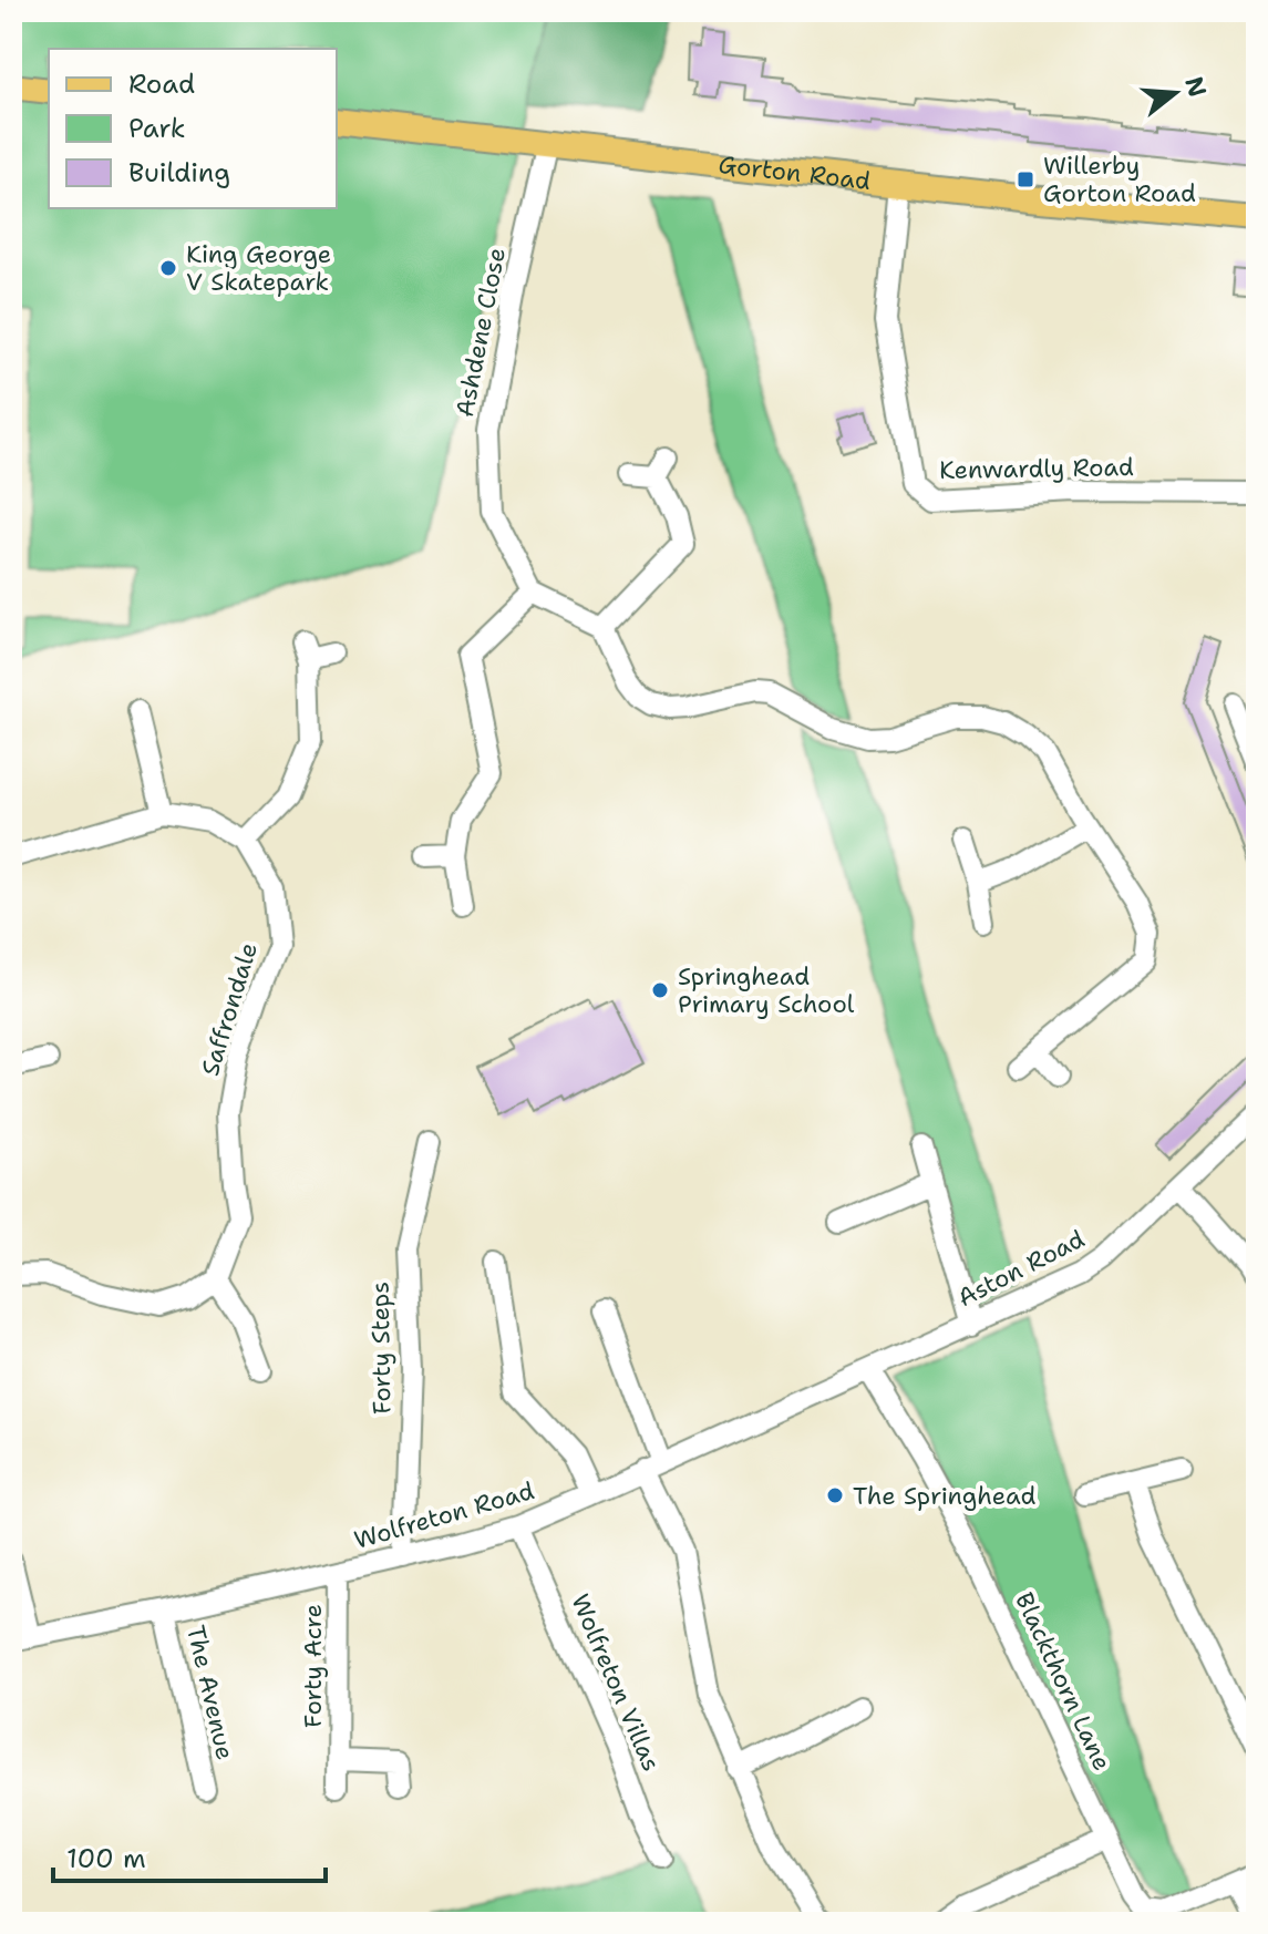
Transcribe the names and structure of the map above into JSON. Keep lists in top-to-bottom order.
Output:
{
  "streets": {
    "main road": ["Gorton Road"],
    "street": [
      "Ashdene Close",
      "Kenwardly Road",
      "Saffrondale",
      "Aston Road",
      "Forty Steps",
      "Wolfreton Road",
      "Forty Acre",
      "Blackthorn Lane",
      "Wolfreton Villas",
      "The Avenue"
    ]
  },
  "crossings": [
    ["Gorton Road", "Ashdene Close"],
    ["Gorton Road", "Kenwardly Road"],
    ["Aston Road", "Wolfreton Road"],
    ["Aston Road", "Blackthorn Lane"],
    ["Forty Steps", "Wolfreton Road"],
    ["Wolfreton Road", "Forty Acre"],
    ["Wolfreton Road", "Blackthorn Lane"],
    ["Wolfreton Road", "Wolfreton Villas"],
    ["Wolfreton Road", "The Avenue"]
  ],
  "places": {
    "transit": ["Willerby Gorton Road"],
    "other": ["King George V Skatepark", "Springhead Primary School", "The Springhead"]
  },
  "legend": ["Road", "Park", "Building"],
  "scale_bar": "100 m",
  "north": "right"
}
